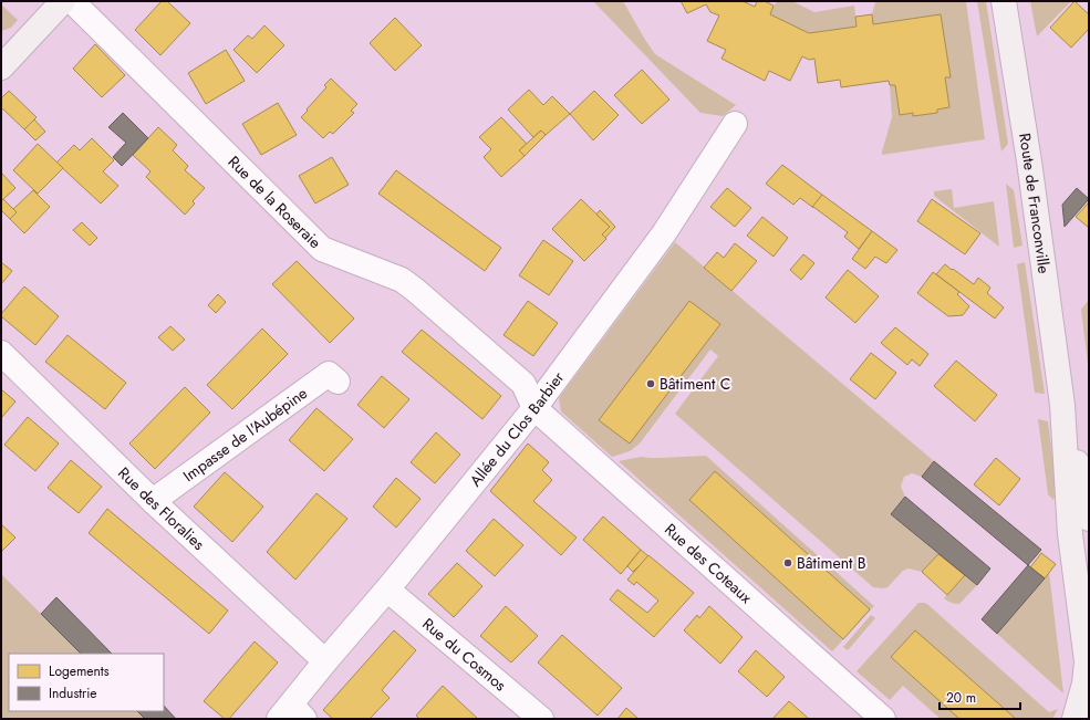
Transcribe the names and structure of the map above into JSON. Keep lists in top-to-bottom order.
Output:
{
  "streets": {
    "main road": ["Route de Franconville"],
    "street": [
      "Rue de la Roseraie",
      "Allée du Clos Barbier",
      "Impasse de l'Aubépine",
      "Rue des Floralies",
      "Rue des Coteaux",
      "Rue du Cosmos"
    ]
  },
  "crossings": [
    ["Rue de la Roseraie", "Allée du Clos Barbier"],
    ["Rue de la Roseraie", "Rue des Coteaux"],
    ["Allée du Clos Barbier", "Rue des Floralies"],
    ["Allée du Clos Barbier", "Rue des Coteaux"],
    ["Allée du Clos Barbier", "Rue du Cosmos"],
    ["Impasse de l'Aubépine", "Rue des Floralies"]
  ],
  "places": ["Bâtiment C", "Bâtiment B"],
  "legend": ["Logements", "Industrie"],
  "scale_bar": "20 m"
}
